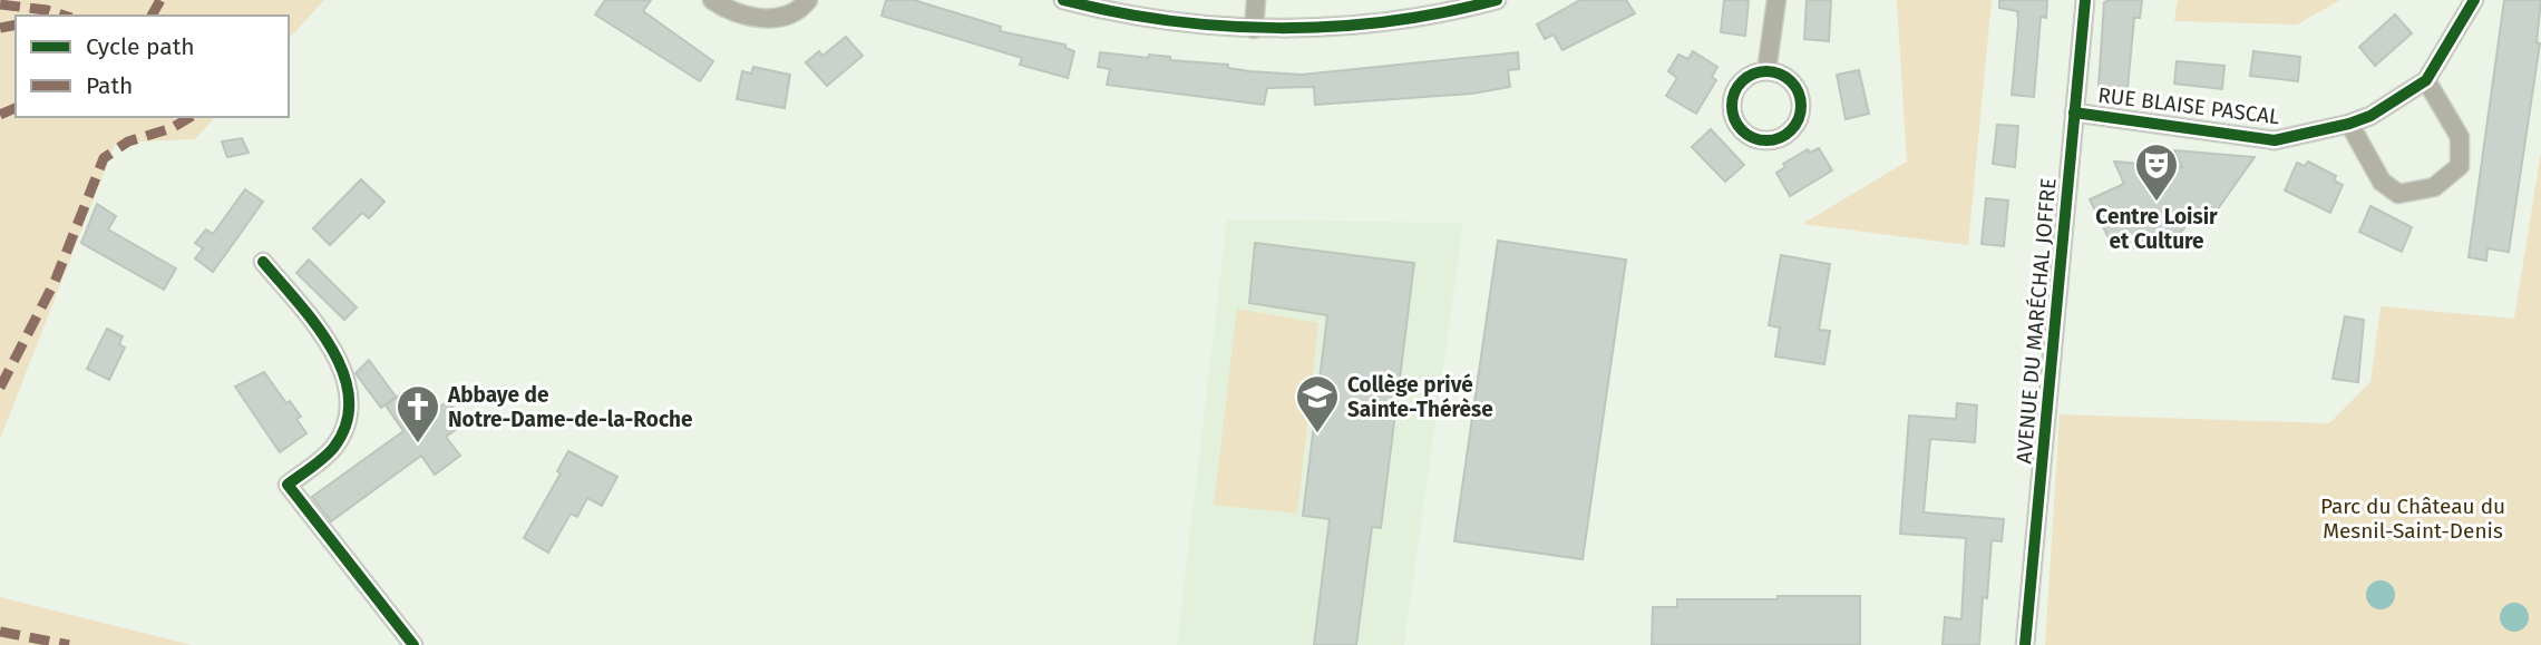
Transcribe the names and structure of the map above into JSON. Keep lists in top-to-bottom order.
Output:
{
  "streets": {
    "street": ["RUE BLAISE PASCAL", "AVENUE DU MARÉCHAL JOFFRE"]
  },
  "crossings": [
    ["RUE BLAISE PASCAL", "AVENUE DU MARÉCHAL JOFFRE"]
  ],
  "parks": ["Parc du Château du Mesnil-Saint-Denis"],
  "places": {
    "theatre": ["Centre Loisir et Culture"],
    "school or university": ["Collège privé Sainte-Thérèse"],
    "church": ["Abbaye de Notre-Dame-de-la-Roche"]
  },
  "legend": ["Cycle path", "Path"]
}
